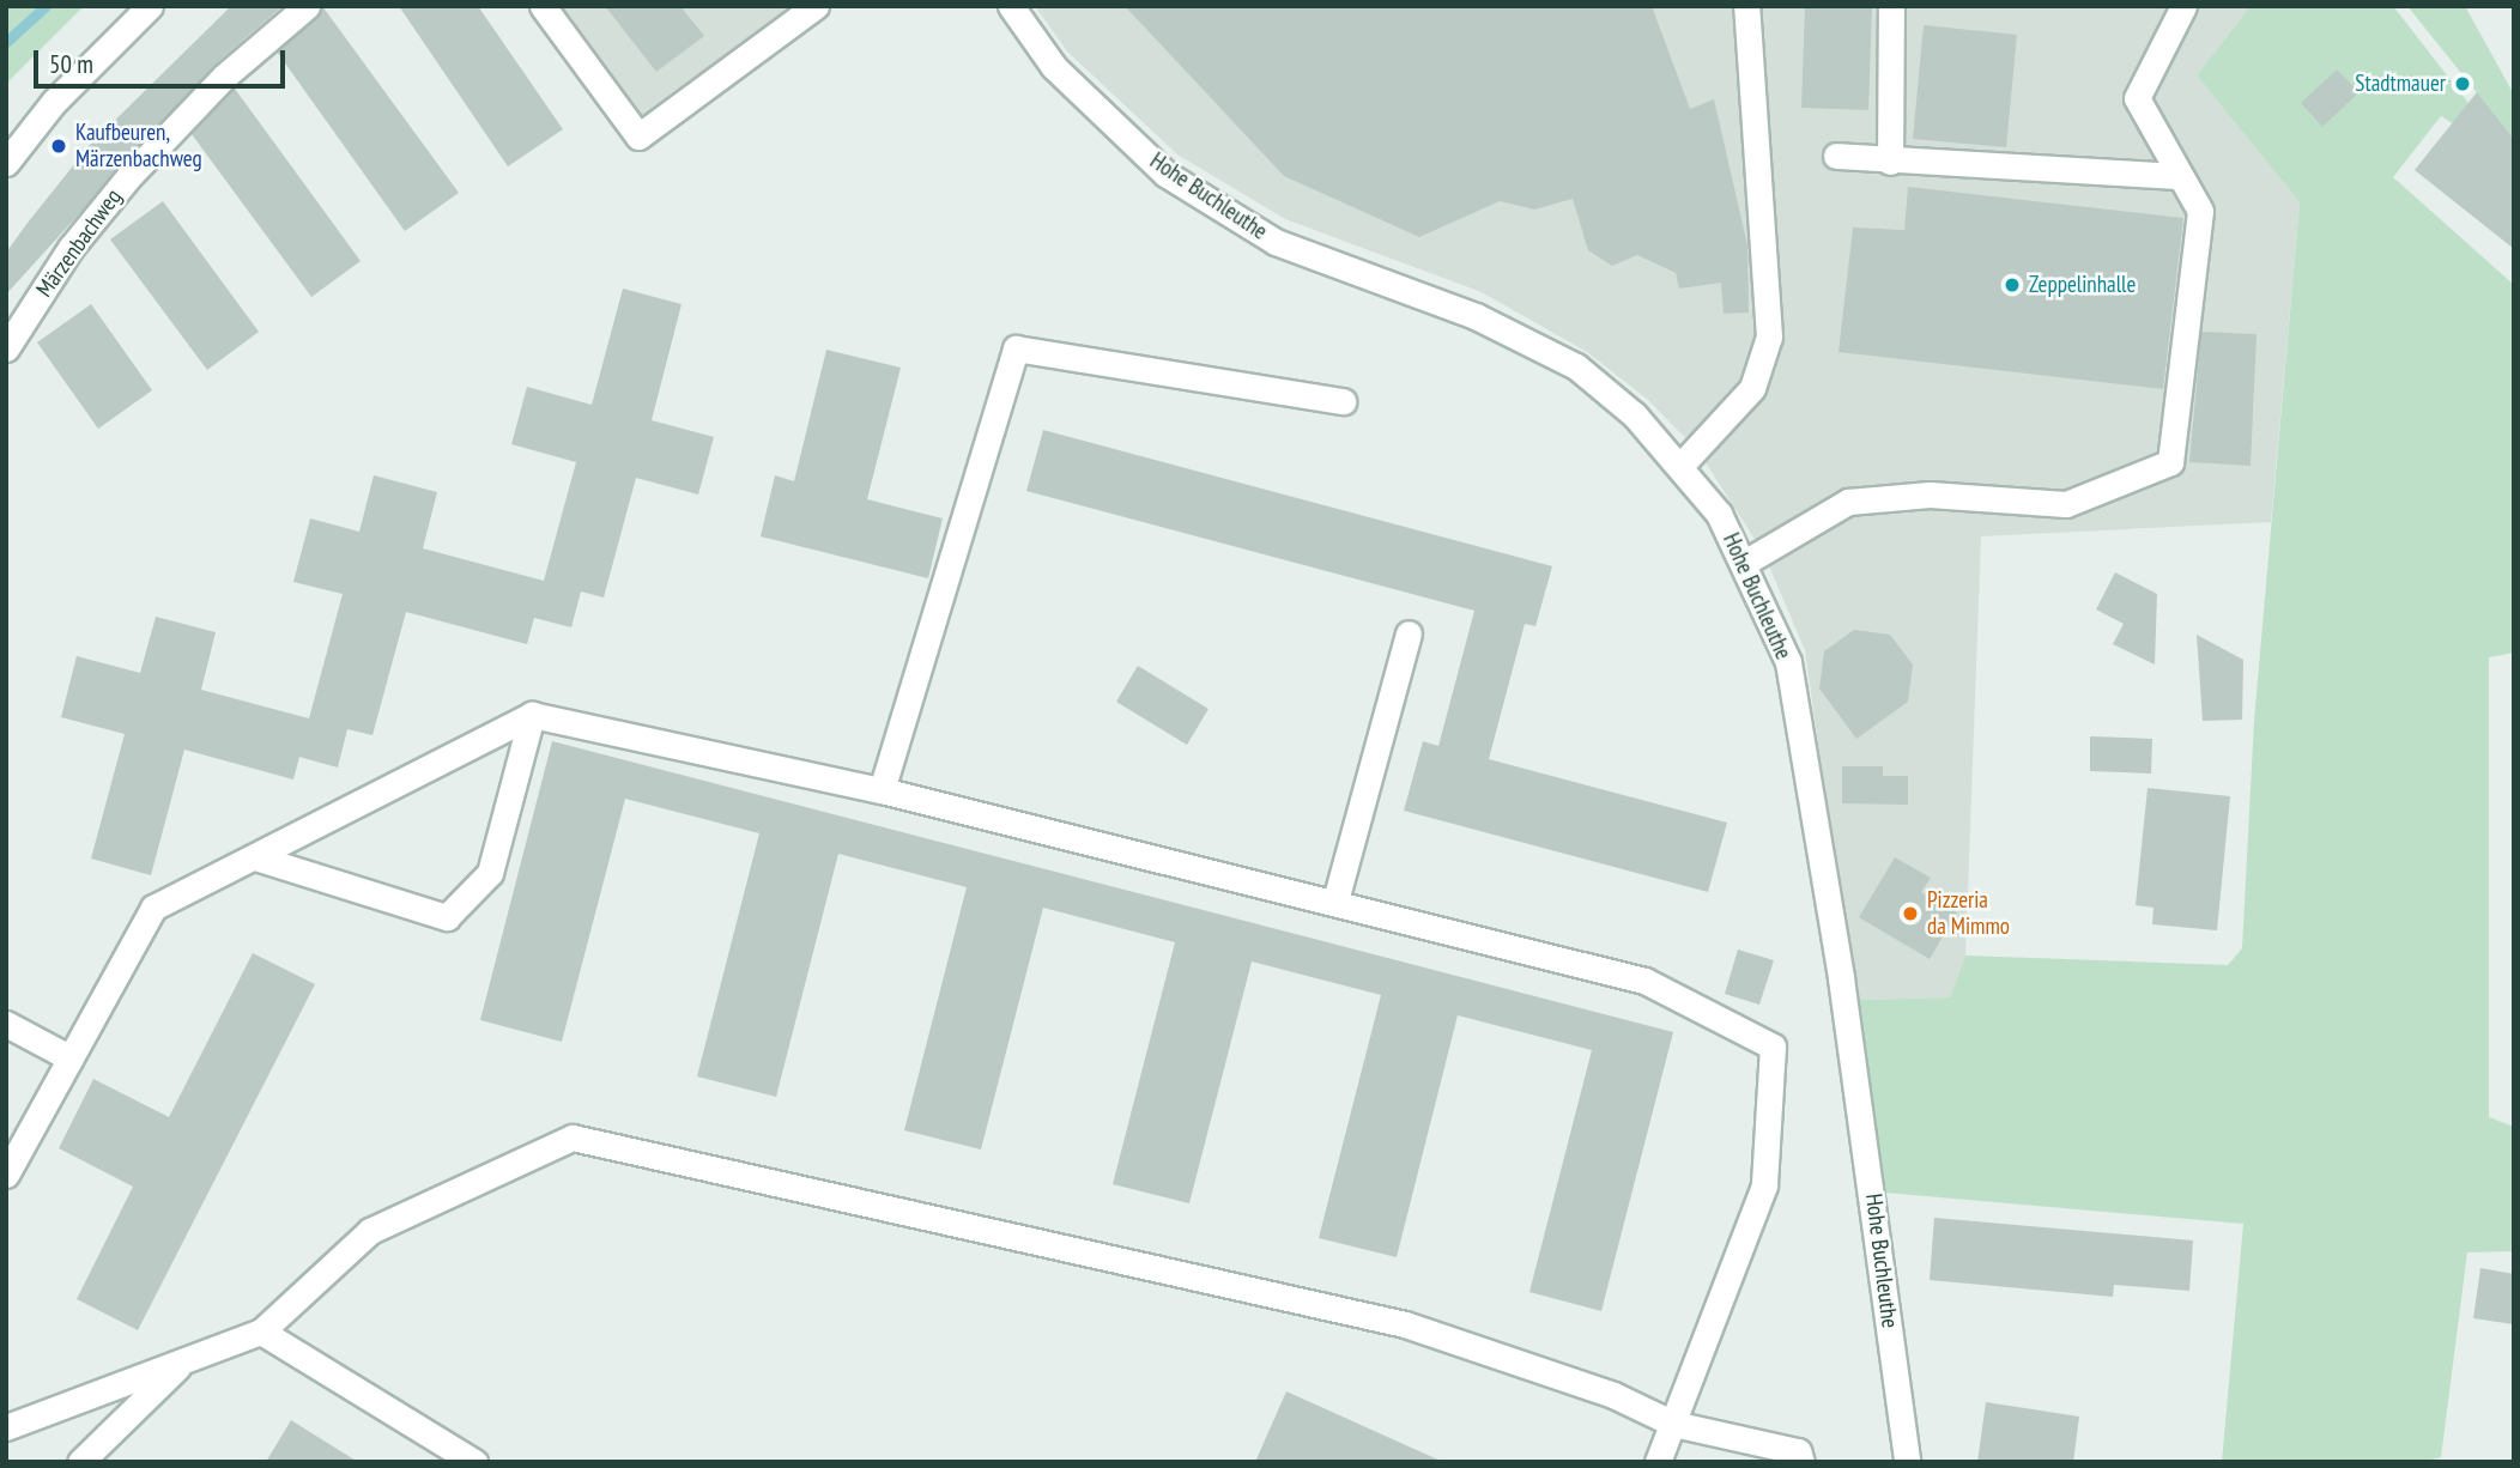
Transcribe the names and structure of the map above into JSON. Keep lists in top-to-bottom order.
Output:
{
  "streets": {
    "street": ["Hohe Buchleuthe", "Märzenbachweg"]
  },
  "places": [
    "Stadtmauer",
    "Kaufbeuren, Märzenbachweg",
    "Zeppelinhalle",
    "Pizzeria da Mimmo"
  ],
  "scale_bar": "50 m"
}
